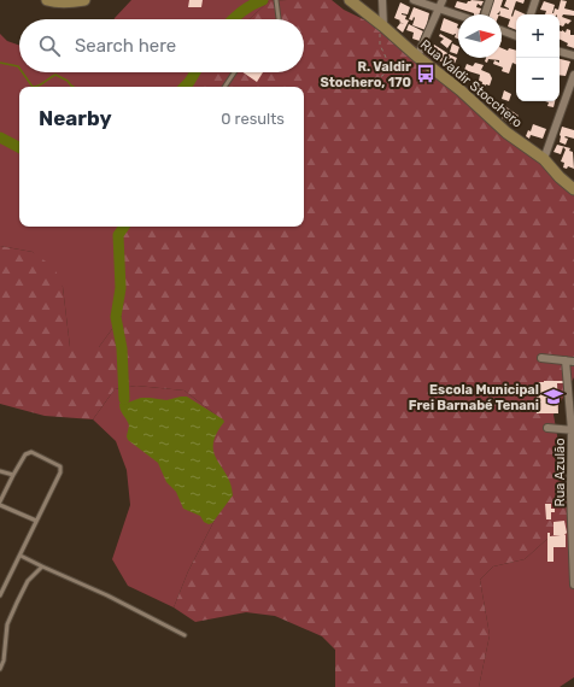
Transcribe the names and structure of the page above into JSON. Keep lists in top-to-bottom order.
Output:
{
  "streets": {
    "main road": ["Rua Valdir Stocchero"],
    "street": ["Rua Azulão"]
  },
  "places": {
    "bus stop": ["R. Valdir Stochero, 170"],
    "school or university": ["Escola Municipal Frei Barnabé Tenani"]
  },
  "north": "right",
  "page": {
    "map_buttons": ["+", "−"],
    "search": "Search here",
    "heading": ["Nearby", "0 results"]
  }
}
